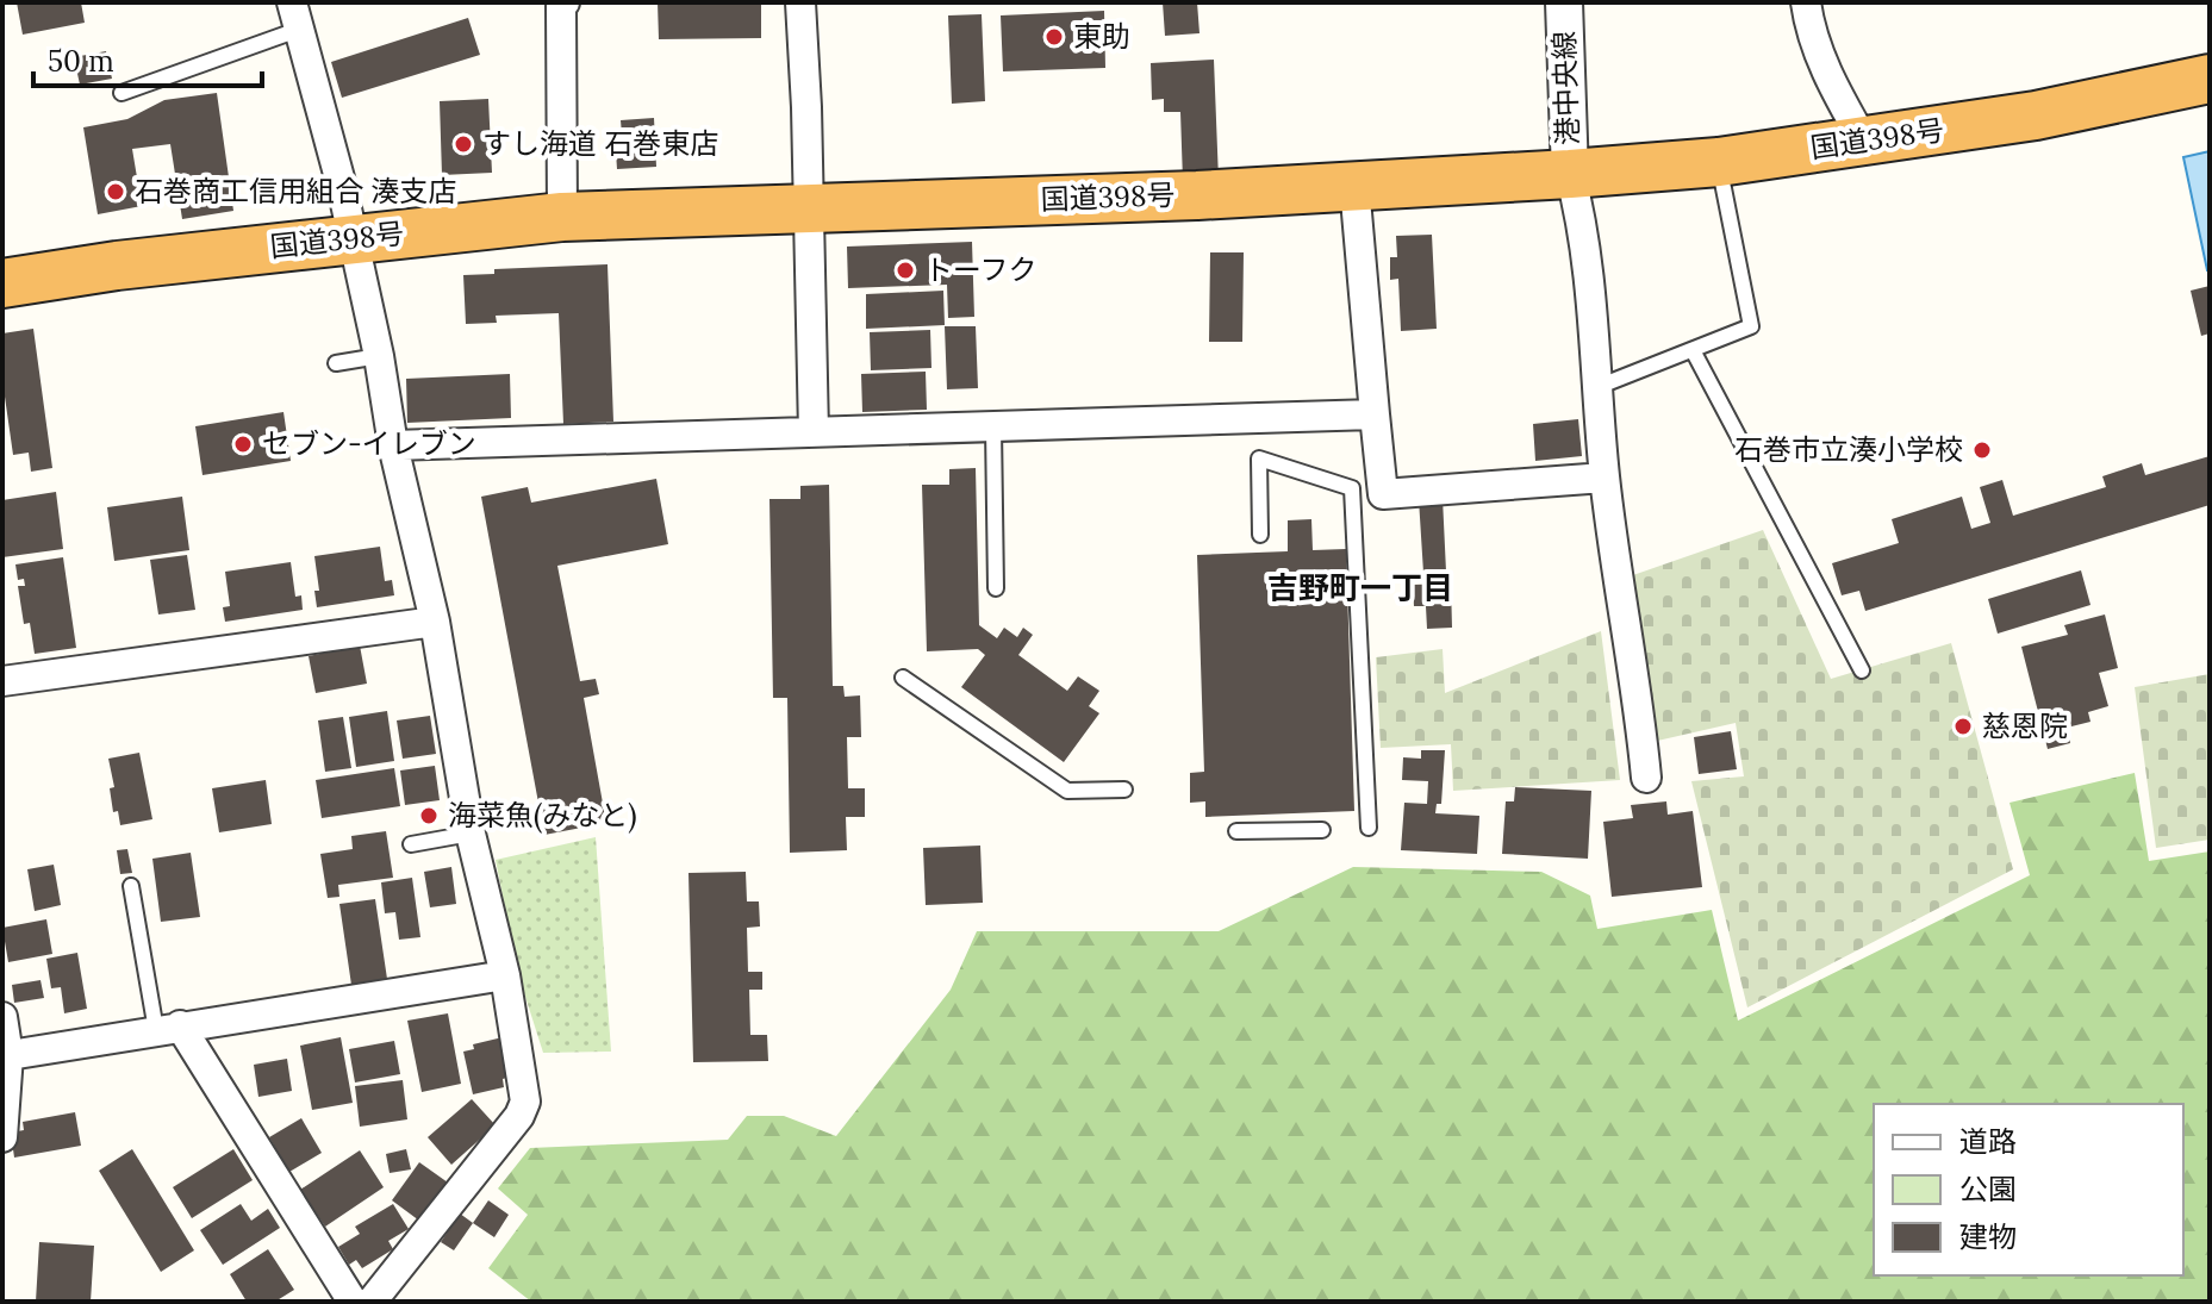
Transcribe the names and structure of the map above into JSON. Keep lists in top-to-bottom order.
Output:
{
  "streets": {
    "highway": ["国道398号"],
    "street": ["港中央線"]
  },
  "crossings": [
    ["港中央線", "国道398号"]
  ],
  "districts": ["吉野町一丁目"],
  "places": [
    "東助",
    "すし海道 石巻東店",
    "石巻商工信用組合 湊支店",
    "トーフク",
    "セブン-イレブン",
    "石巻市立湊小学校",
    "慈恩院",
    "海菜魚(みなと)"
  ],
  "legend": ["道路", "公園", "建物"],
  "scale_bar": "50 m"
}
